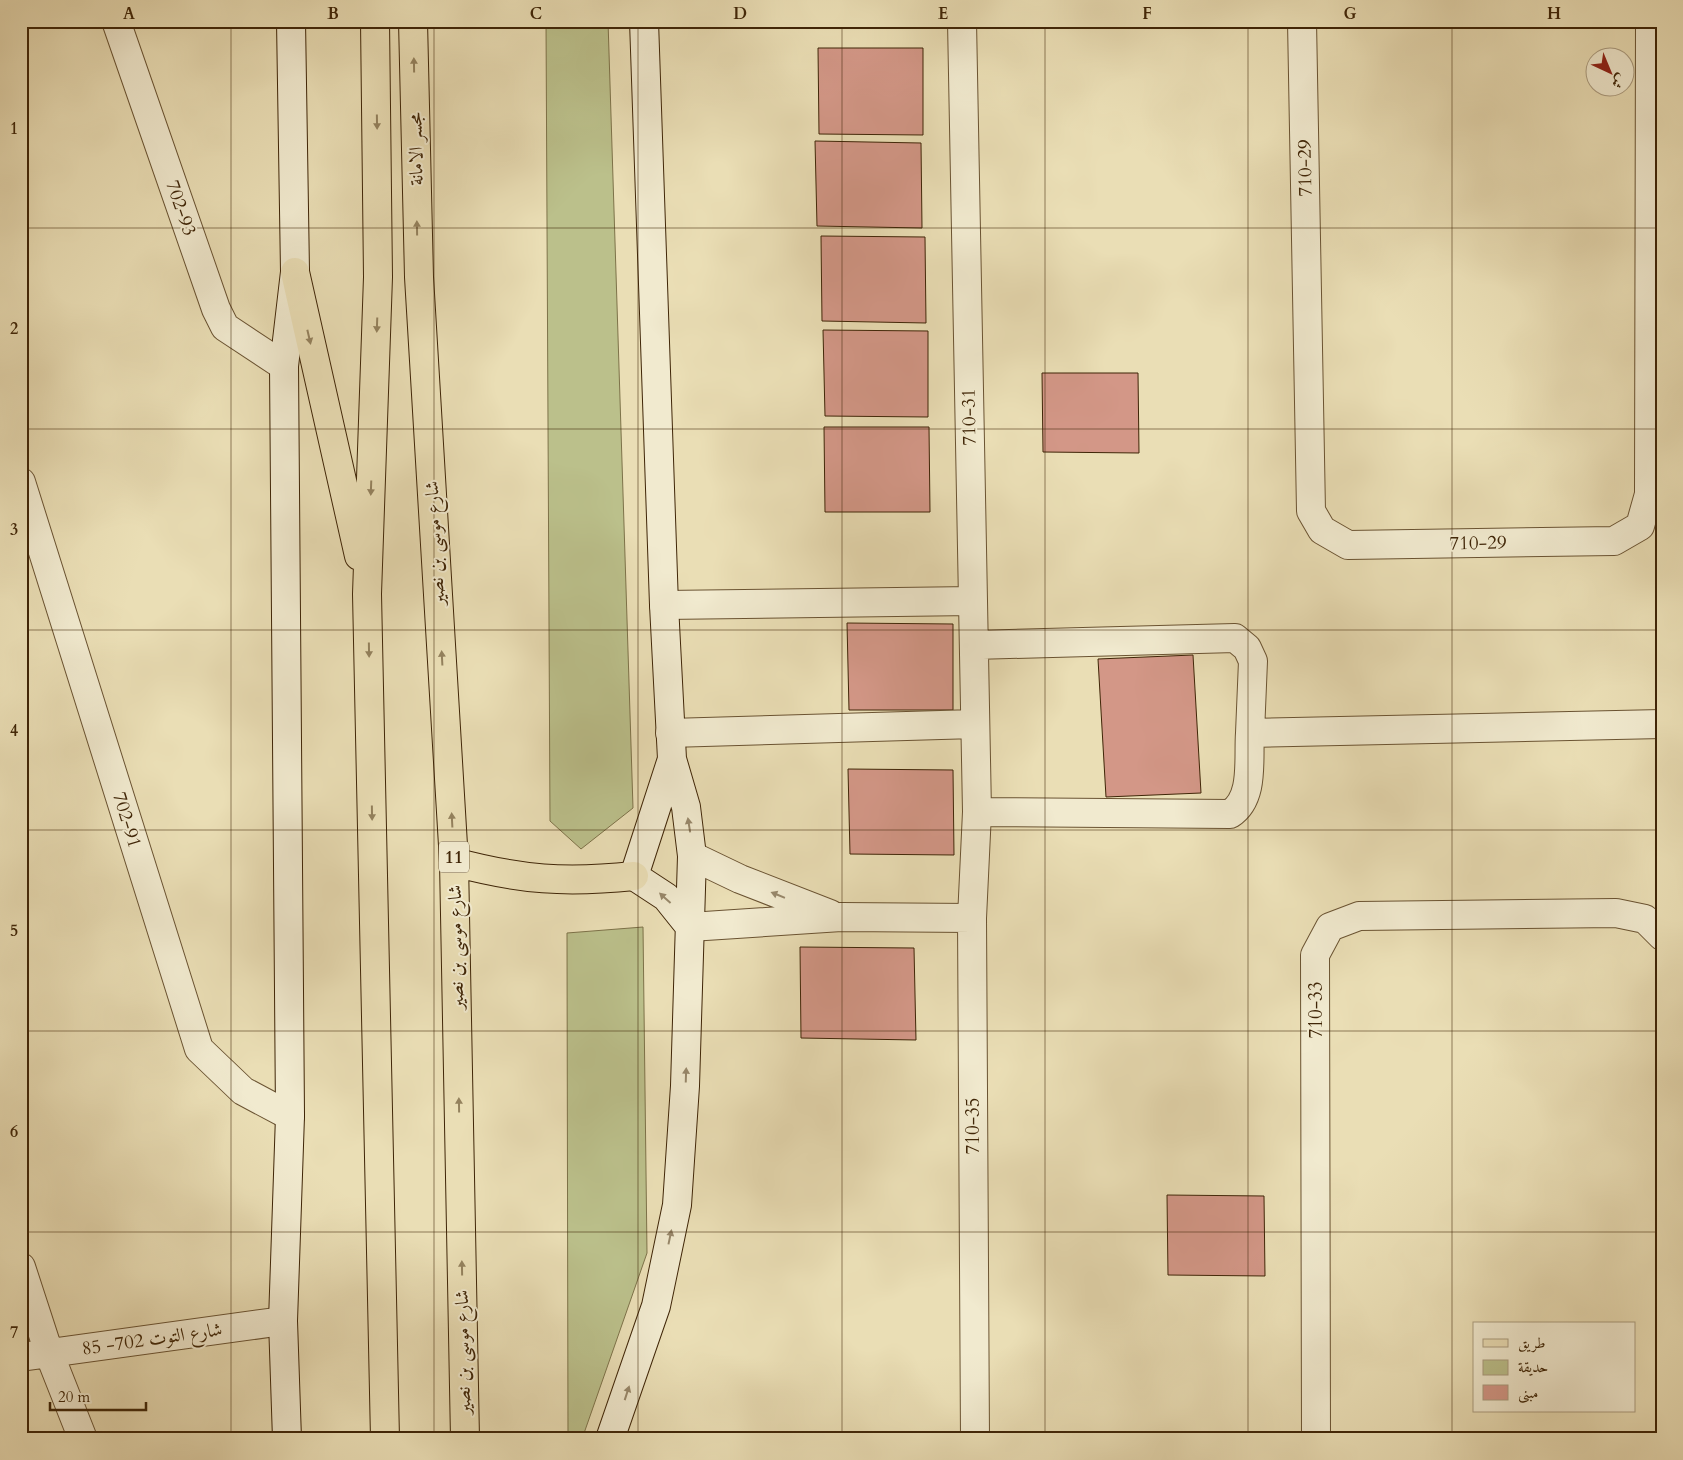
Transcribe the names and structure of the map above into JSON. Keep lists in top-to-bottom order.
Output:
{
  "streets": {
    "main road": ["مجسر الامانة", "شارع موسى بن نصير", "11"],
    "street": [
      "710-29",
      "702-93",
      "710-31",
      "702-91",
      "710-33",
      "710-35",
      "شارع التوت 702- 85"
    ]
  },
  "crossings": [
    ["مجسر الامانة", "شارع موسى بن نصير"],
    ["710-31", "710-35"]
  ],
  "legend": ["طريق", "حديقة", "مبنى"],
  "scale_bar": "20 m",
  "north": "bottom right",
  "grid": {
    "columns": [
      "A",
      "B",
      "C",
      "D",
      "E",
      "F",
      "G",
      "H"
    ],
    "rows": [
      "1",
      "2",
      "3",
      "4",
      "5",
      "6",
      "7"
    ]
  }
}
